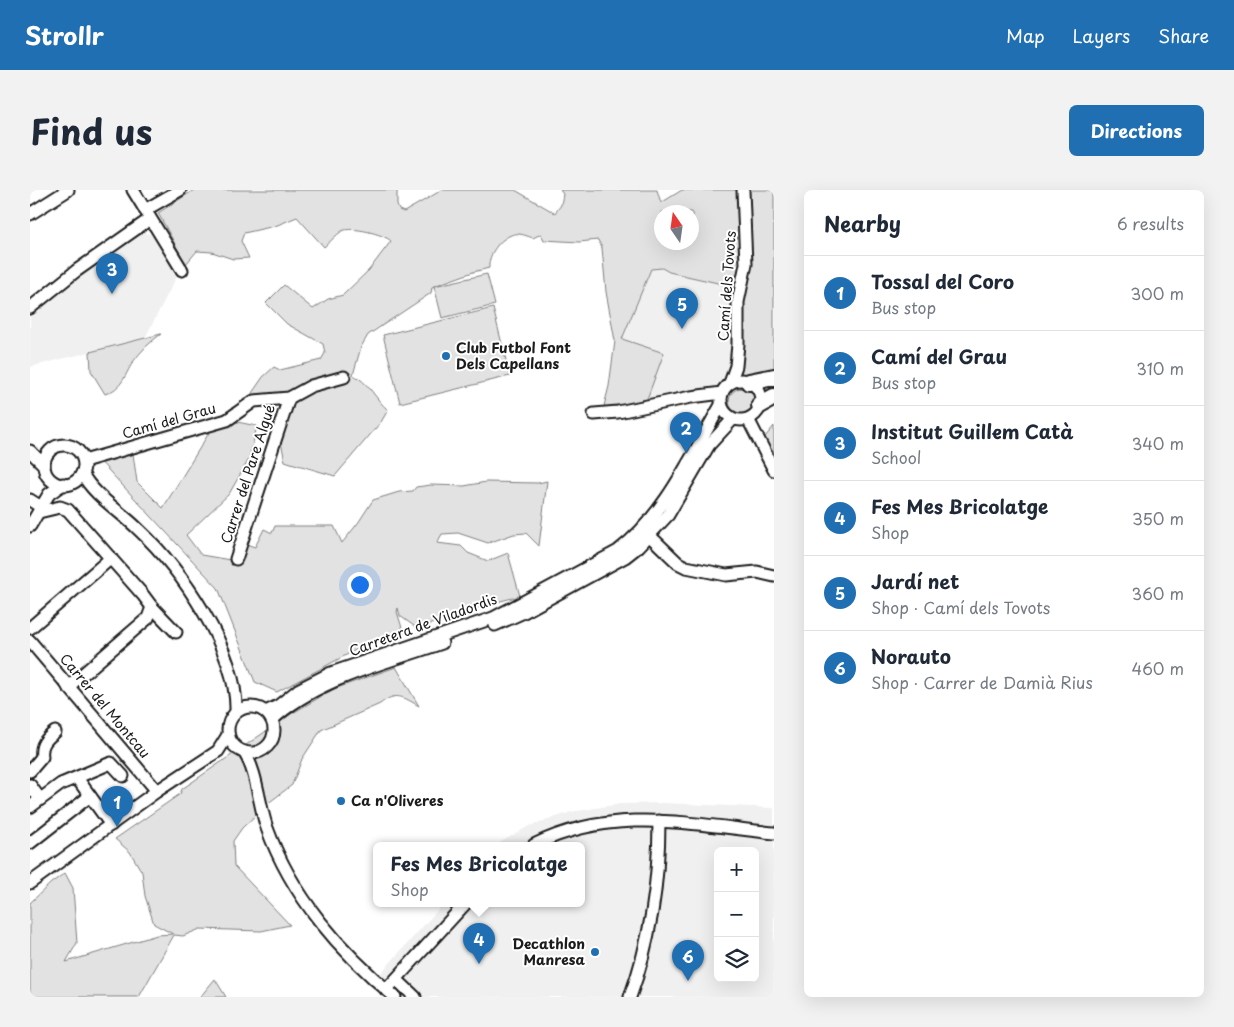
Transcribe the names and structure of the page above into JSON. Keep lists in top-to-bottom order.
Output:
{
  "streets": {
    "street": [
      "Camí dels Tovots",
      "Camí del Grau",
      "Carrer del Pare Algué",
      "Carretera de Viladordis",
      "Carrer del Montcau"
    ]
  },
  "crossings": [
    ["Camí dels Tovots", "Carretera de Viladordis"],
    ["Camí del Grau", "Carrer del Pare Algué"]
  ],
  "places": ["Club Futbol Font Dels Capellans", "Ca n'Oliveres", "Decathlon Manresa"],
  "north": "top",
  "page": {
    "header": "Strollr",
    "nav": ["Map", "Layers", "Share"],
    "title": "Find us",
    "buttons": "Directions",
    "heading": ["Nearby", "6 results"],
    "pins": [
      "3",
      "5",
      "2",
      "1",
      "4",
      "6"
    ],
    "list": [
      {
        "mark": "1",
        "name": "Tossal del Coro",
        "note": "Bus stop",
        "value": "300 m"
      },
      {
        "mark": "2",
        "name": "Camí del Grau",
        "note": "Bus stop",
        "value": "310 m"
      },
      {
        "mark": "3",
        "name": "Institut Guillem Catà",
        "note": "School",
        "value": "340 m"
      },
      {
        "mark": "4",
        "name": "Fes Mes Bricolatge",
        "note": "Shop",
        "value": "350 m"
      },
      {
        "mark": "5",
        "name": "Jardí net",
        "note": "Shop · Camí dels Tovots",
        "value": "360 m"
      },
      {
        "mark": "6",
        "name": "Norauto",
        "note": "Shop · Carrer de Damià Rius",
        "value": "460 m"
      }
    ],
    "popup": ["Fes Mes Bricolatge", "Shop"],
    "map_buttons": ["+", "−"]
  }
}
